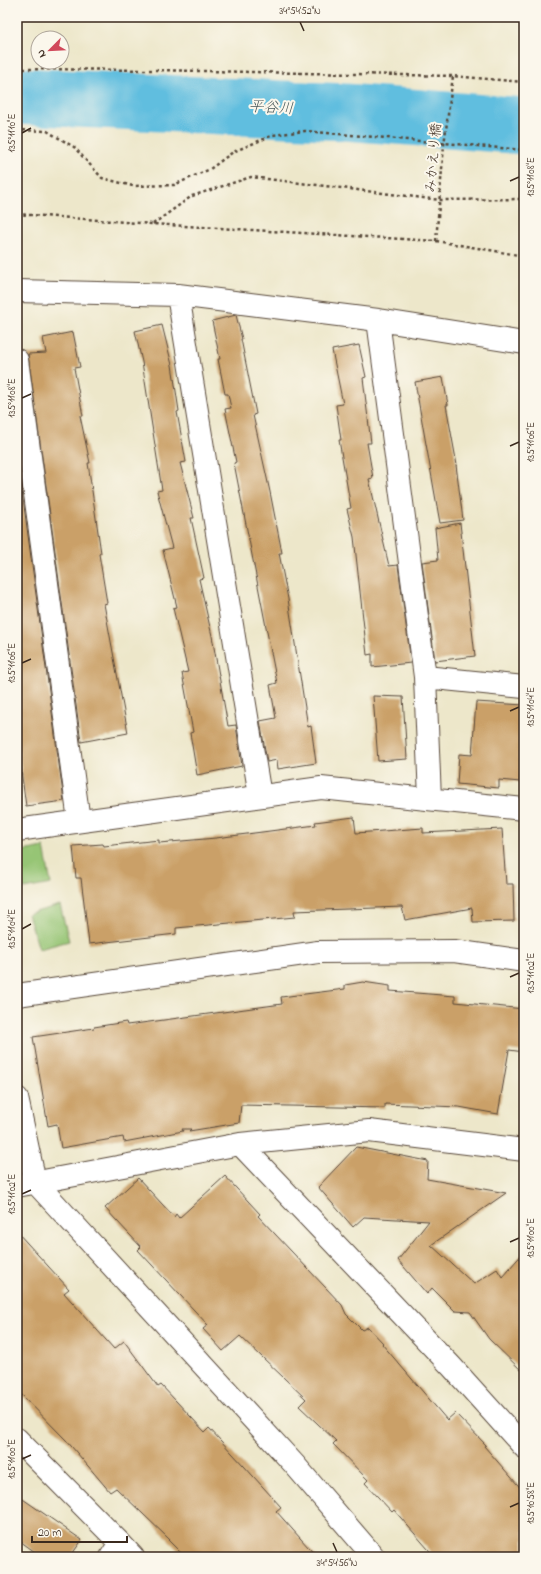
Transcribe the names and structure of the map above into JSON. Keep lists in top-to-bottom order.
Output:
{
  "streets": {
    "path": ["みかえり橋"]
  },
  "water": ["平谷川"],
  "scale_bar": "20 m",
  "north": "bottom left",
  "coordinates": [
    "34°54'52\"N",
    "135°11'10\"E",
    "135°11'08\"E",
    "135°11'06\"E",
    "135°11'04\"E",
    "135°11'02\"E",
    "135°11'00\"E",
    "135°10'58\"E",
    "34°54'56\"N"
  ]
}
